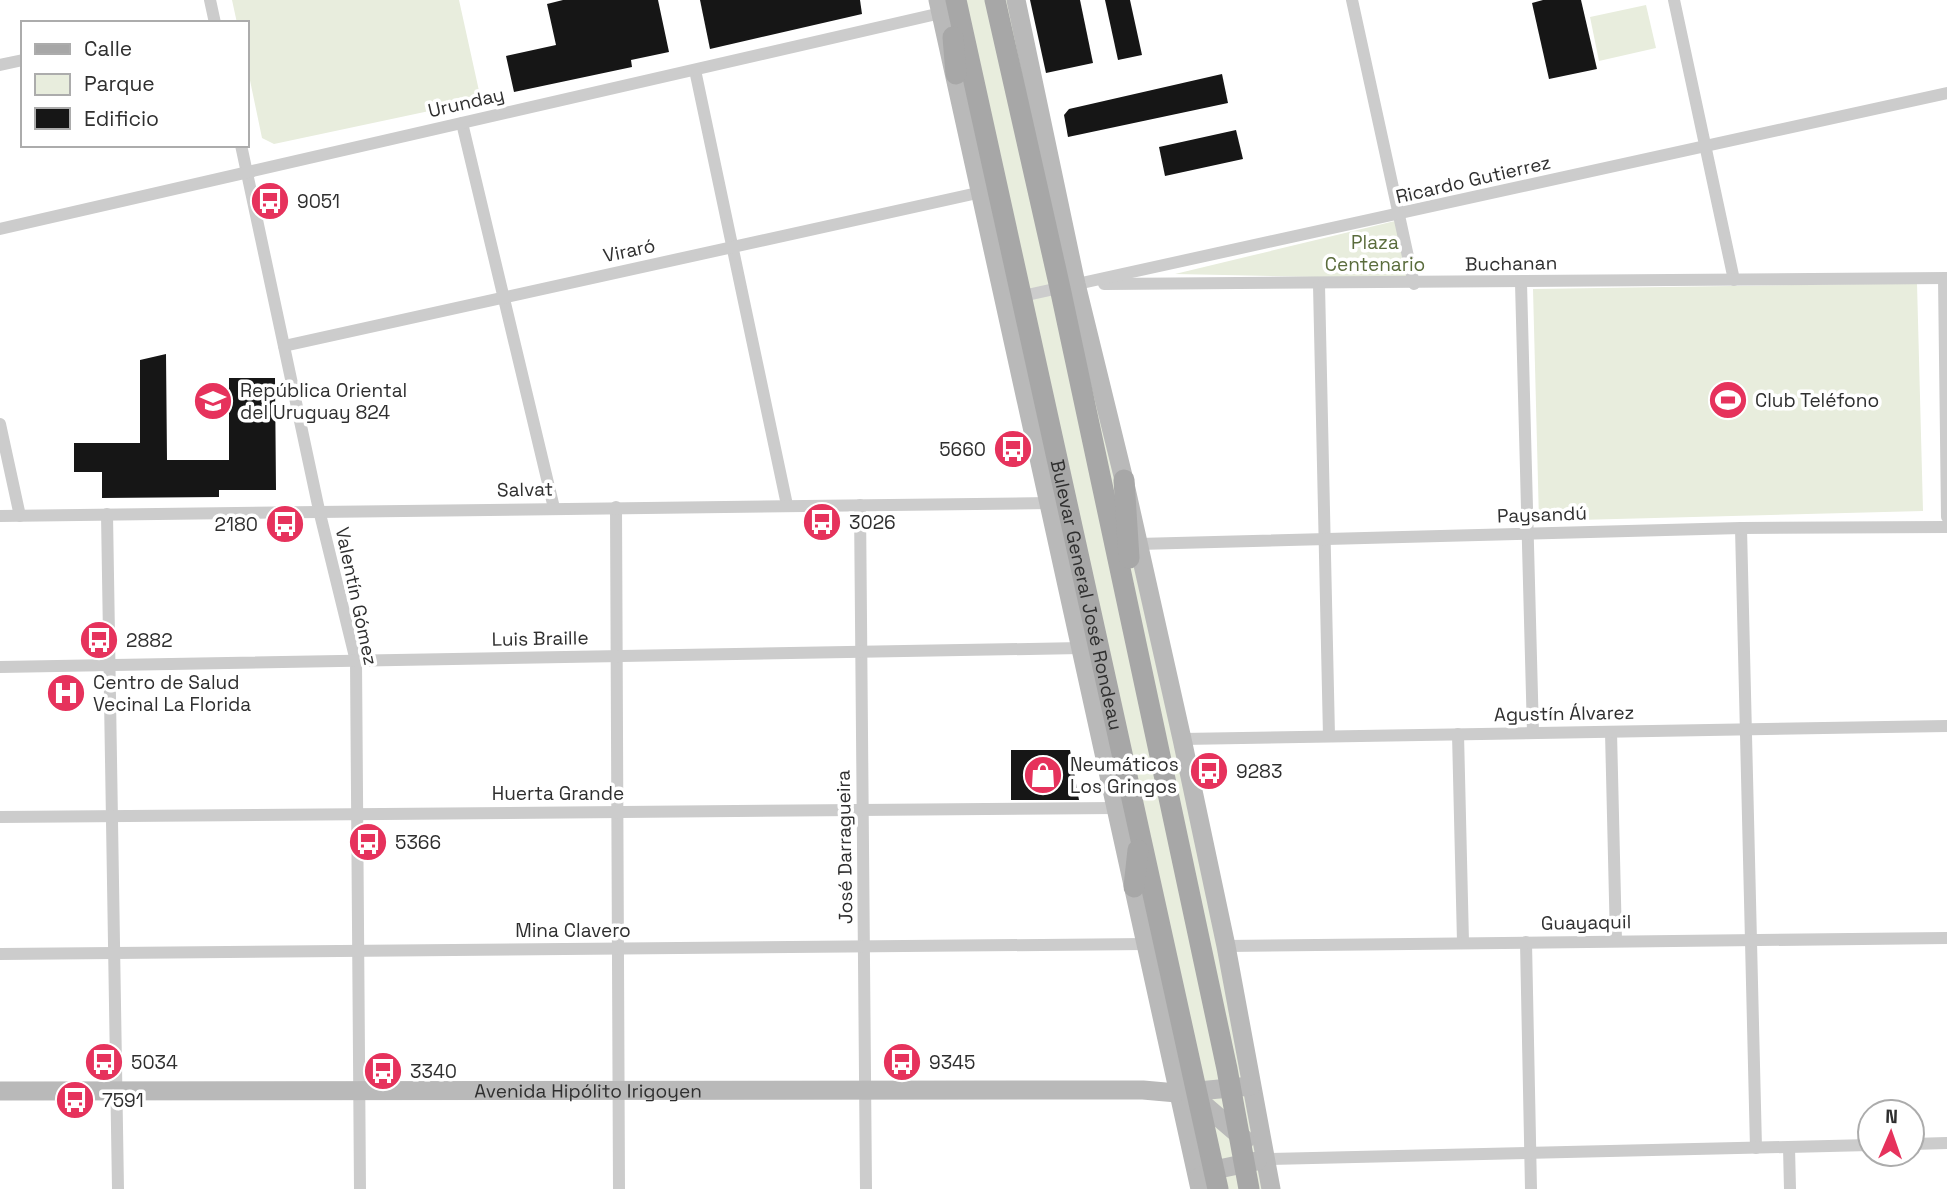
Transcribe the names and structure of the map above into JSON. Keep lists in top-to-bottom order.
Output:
{
  "streets": {
    "main road": ["Bulevar General José Rondeau", "Avenida Hipólito Irigoyen"],
    "street": [
      "Urunday",
      "Ricardo Gutierrez",
      "Viraró",
      "Buchanan",
      "Salvat",
      "Paysandú",
      "Valentín Gómez",
      "Luis Braille",
      "Agustín Álvarez",
      "Huerta Grande",
      "José Darragueira",
      "Guayaquil",
      "Mina Clavero"
    ]
  },
  "crossings": [
    ["Urunday", "Bulevar General José Rondeau"],
    ["Urunday", "Valentín Gómez"],
    ["Ricardo Gutierrez", "Buchanan"],
    ["Ricardo Gutierrez", "Bulevar General José Rondeau"],
    ["Viraró", "Bulevar General José Rondeau"],
    ["Viraró", "Valentín Gómez"],
    ["Salvat", "Bulevar General José Rondeau"],
    ["Salvat", "Valentín Gómez"],
    ["Salvat", "José Darragueira"],
    ["Paysandú", "Bulevar General José Rondeau"],
    ["Bulevar General José Rondeau", "Luis Braille"],
    ["Bulevar General José Rondeau", "Agustín Álvarez"],
    ["Bulevar General José Rondeau", "Huerta Grande"],
    ["Bulevar General José Rondeau", "Guayaquil"],
    ["Bulevar General José Rondeau", "Mina Clavero"],
    ["Bulevar General José Rondeau", "Avenida Hipólito Irigoyen"],
    ["Valentín Gómez", "Luis Braille"],
    ["Valentín Gómez", "Huerta Grande"],
    ["Valentín Gómez", "Mina Clavero"],
    ["Valentín Gómez", "Avenida Hipólito Irigoyen"],
    ["Luis Braille", "José Darragueira"],
    ["Huerta Grande", "José Darragueira"],
    ["José Darragueira", "Mina Clavero"],
    ["José Darragueira", "Avenida Hipólito Irigoyen"]
  ],
  "parks": ["Plaza Centenario"],
  "places": {
    "bus stop": [
      "9051",
      "5660",
      "3026",
      "2180",
      "2882",
      "9283",
      "5366",
      "5034",
      "9345",
      "3340",
      "7591"
    ],
    "sports": ["Club Teléfono"],
    "school or university": ["República Oriental del Uruguay 824"],
    "hospital": ["Centro de Salud Vecinal La Florida"],
    "shop": ["Neumáticos Los Gringos"]
  },
  "legend": ["Calle", "Parque", "Edificio"],
  "north": "top"
}
